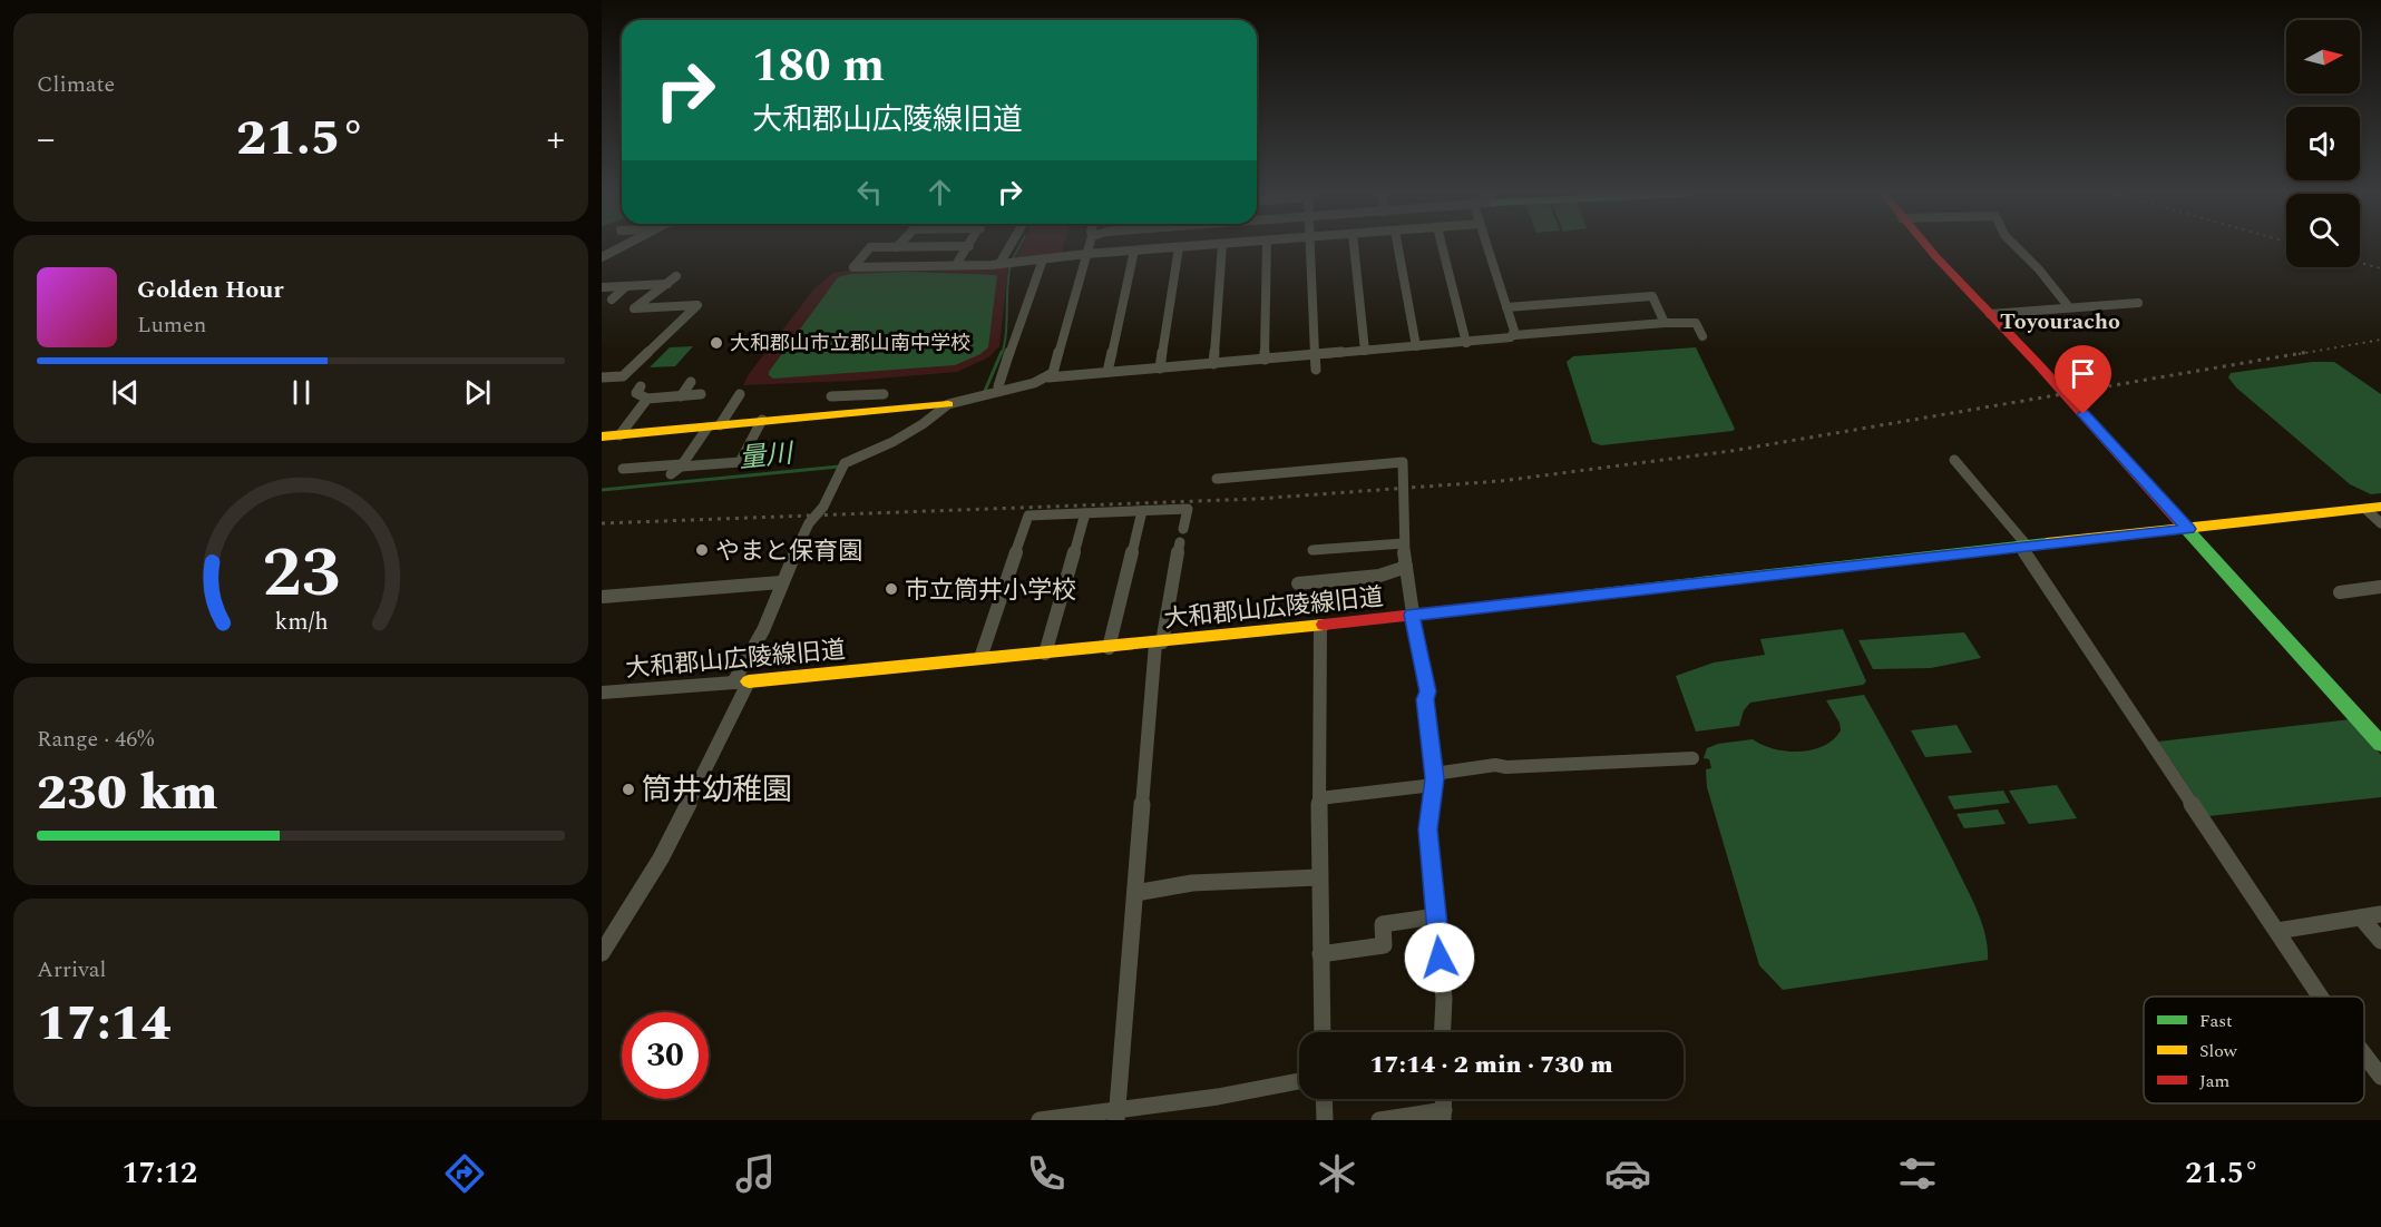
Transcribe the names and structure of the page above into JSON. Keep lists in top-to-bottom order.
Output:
{
  "streets": {
    "street": ["大和郡山広陵線旧道"]
  },
  "districts": ["Toyouracho"],
  "water": ["量川"],
  "places": [
    "大和郡山市立郡山南中学校",
    "やまと保育園",
    "市立筒井小学校",
    "筒井幼稚園"
  ],
  "legend": ["Fast", "Slow", "Jam"],
  "north": "right",
  "page": {
    "tile": [
      "Climate",
      ["Range · 46%", "230 km"],
      ["Arrival", "17:14"]
    ],
    "turn": ["180 m", "大和郡山広陵線旧道"],
    "heat": ["−", "21.5°", "+"],
    "song": ["Golden Hour", "Lumen"],
    "limit": "30",
    "trip": "17:14 · 2 min · 730 m",
    "tabs": ["17:12", "21.5°"],
    "gauge": ["23", "km/h"]
  }
}
